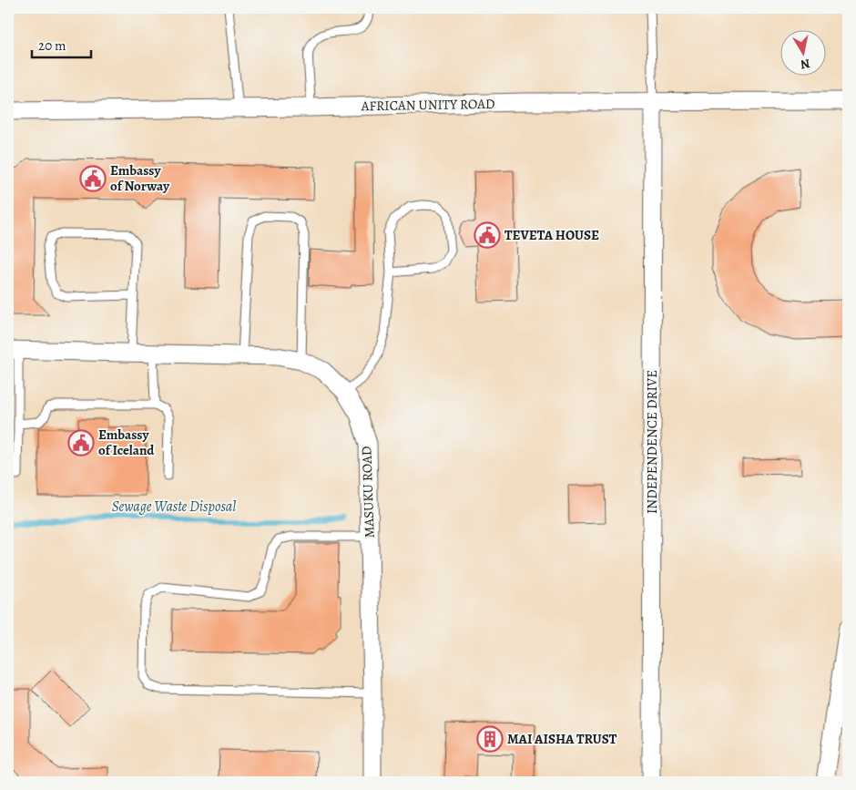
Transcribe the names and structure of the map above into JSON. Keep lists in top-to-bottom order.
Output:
{
  "streets": {
    "street": ["AFRICAN UNITY ROAD", "INDEPENDENCE DRIVE", "MASUKU ROAD"]
  },
  "crossings": [
    ["AFRICAN UNITY ROAD", "INDEPENDENCE DRIVE"]
  ],
  "water": ["Sewage Waste Disposal"],
  "places": {
    "public building": ["Embassy of Norway", "TEVETA HOUSE", "Embassy of Iceland"],
    "building": ["MAI AISHA TRUST"]
  },
  "scale_bar": "20 m",
  "north": "bottom"
}
